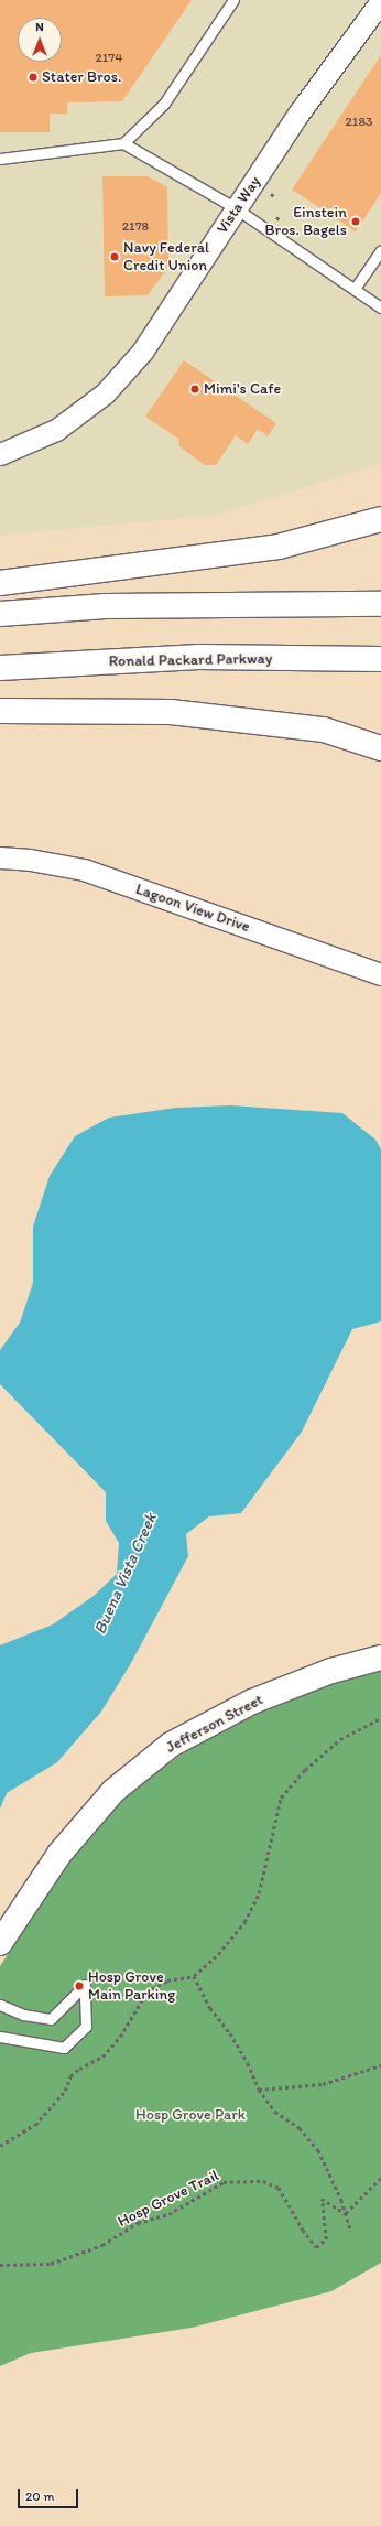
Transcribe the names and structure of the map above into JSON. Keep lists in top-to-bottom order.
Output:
{
  "streets": {
    "main road": ["Ronald Packard Parkway", "Jefferson Street"],
    "street": ["Vista Way", "Lagoon View Drive"],
    "path": ["Hosp Grove Trail"]
  },
  "water": ["Buena Vista Creek"],
  "parks": ["Hosp Grove Park"],
  "places": [
    "Stater Bros.",
    "Einstein Bros. Bagels",
    "Navy Federal Credit Union",
    "Mimi's Cafe",
    "Hosp Grove Main Parking"
  ],
  "house_numbers": ["2174", "2183", "2178"],
  "scale_bar": "20 m",
  "north": "top"
}
